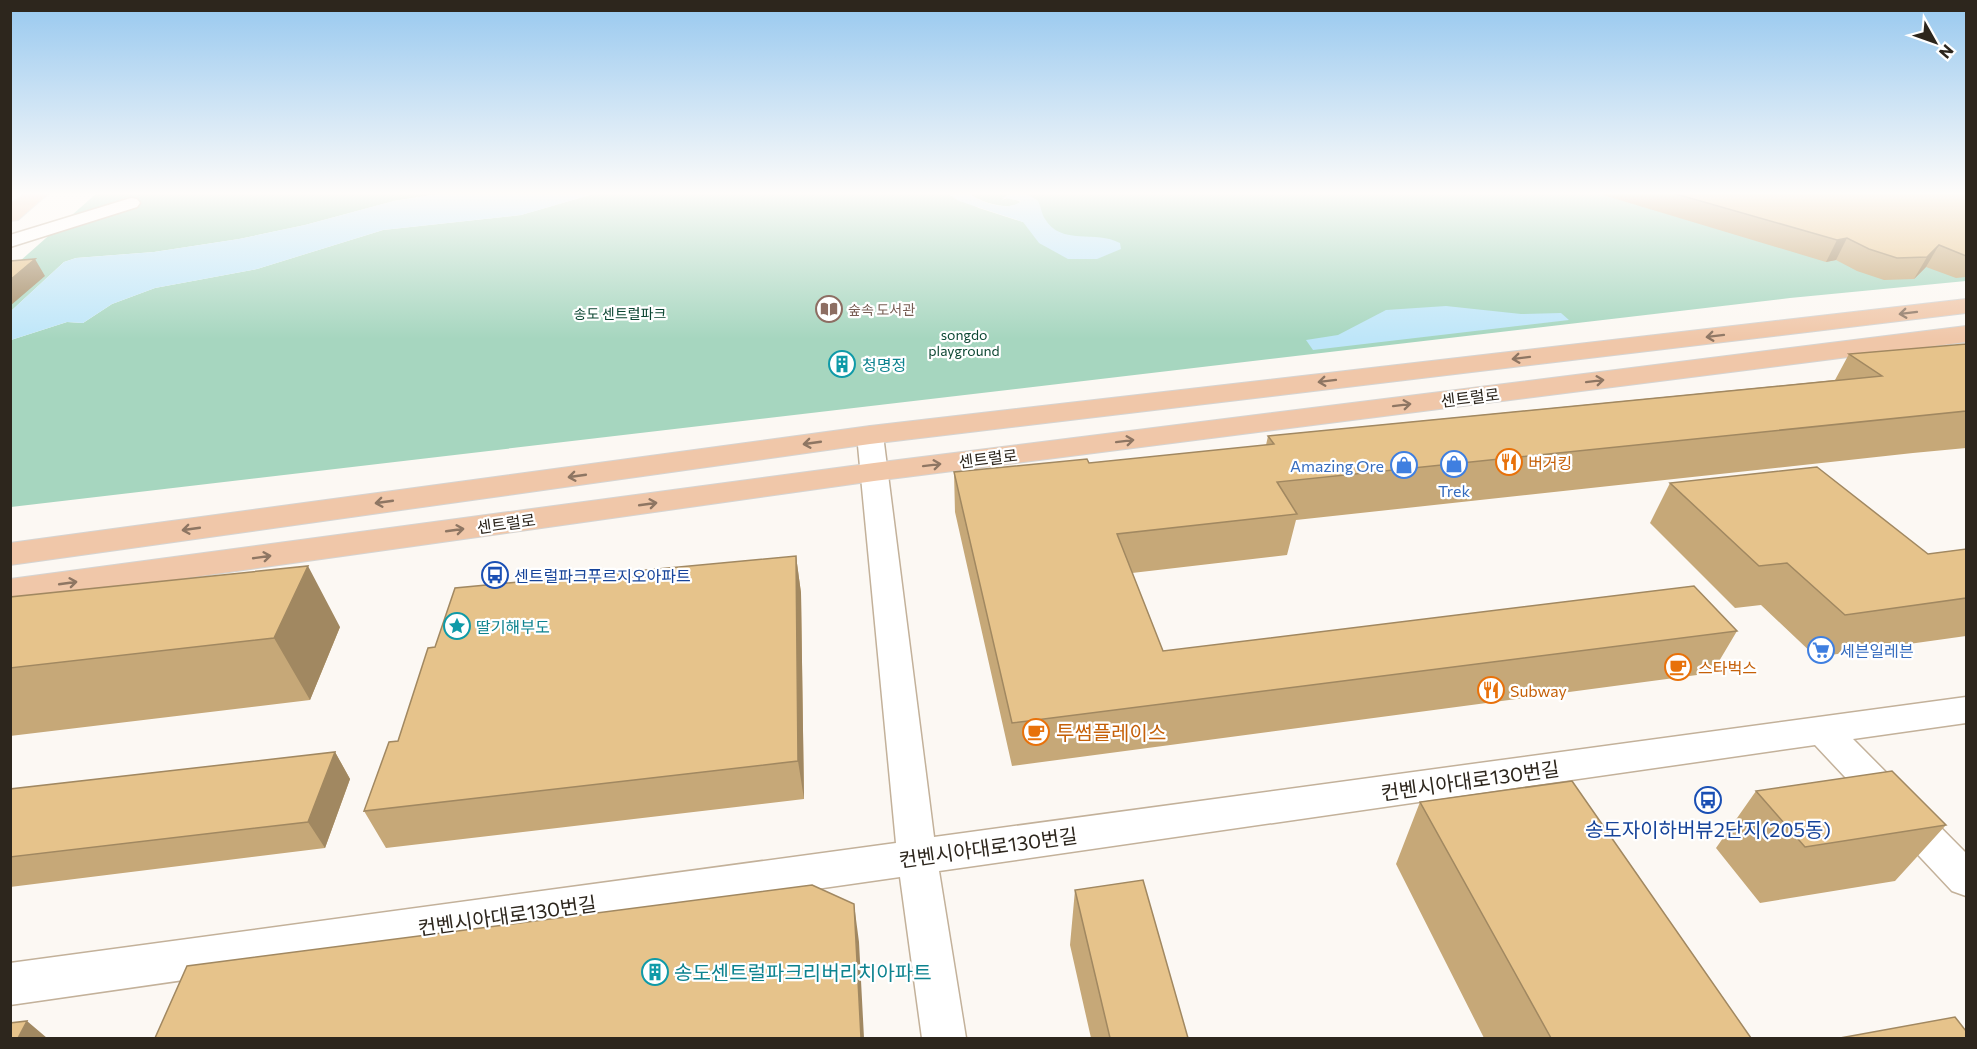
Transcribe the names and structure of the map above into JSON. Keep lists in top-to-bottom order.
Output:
{
  "streets": {
    "main road": ["센트럴로"],
    "street": ["컨벤시아대로130번길"]
  },
  "parks": ["송도 센트럴파크", "songdo playground"],
  "places": {
    "library": ["숲속 도서관"],
    "building": ["청명정", "송도센트럴파크리버리치아파트"],
    "restaurant": ["버거킹", "Subway"],
    "shop": ["Trek", "Amazing Ore"],
    "bus stop": ["센트럴파크푸르지오아파트", "송도자이하버뷰2단지(205동)"],
    "place": ["딸기해부도"],
    "supermarket": ["세븐일레븐"],
    "cafe": ["스타벅스", "투썸플레이스"]
  },
  "north": "bottom right"
}
